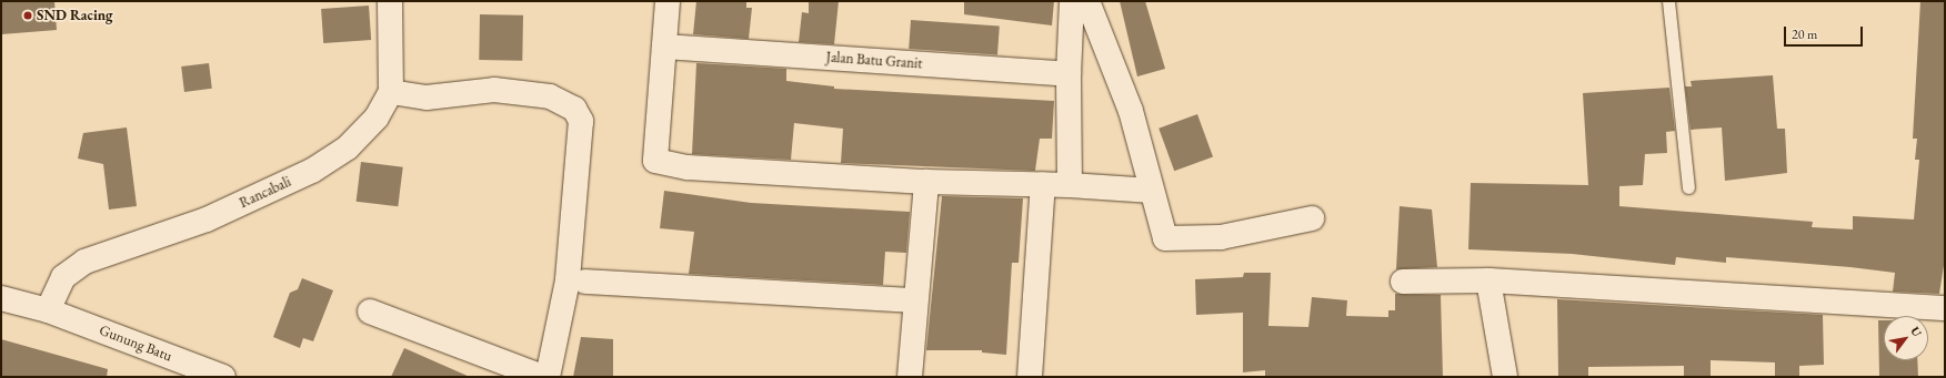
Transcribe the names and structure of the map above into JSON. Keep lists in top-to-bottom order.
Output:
{
  "streets": {
    "street": ["Jalan Batu Granit", "Rancabali", "Gunung Batu"]
  },
  "crossings": [
    ["Rancabali", "Gunung Batu"]
  ],
  "places": ["SND Racing"],
  "scale_bar": "20 m",
  "north": "top right"
}
